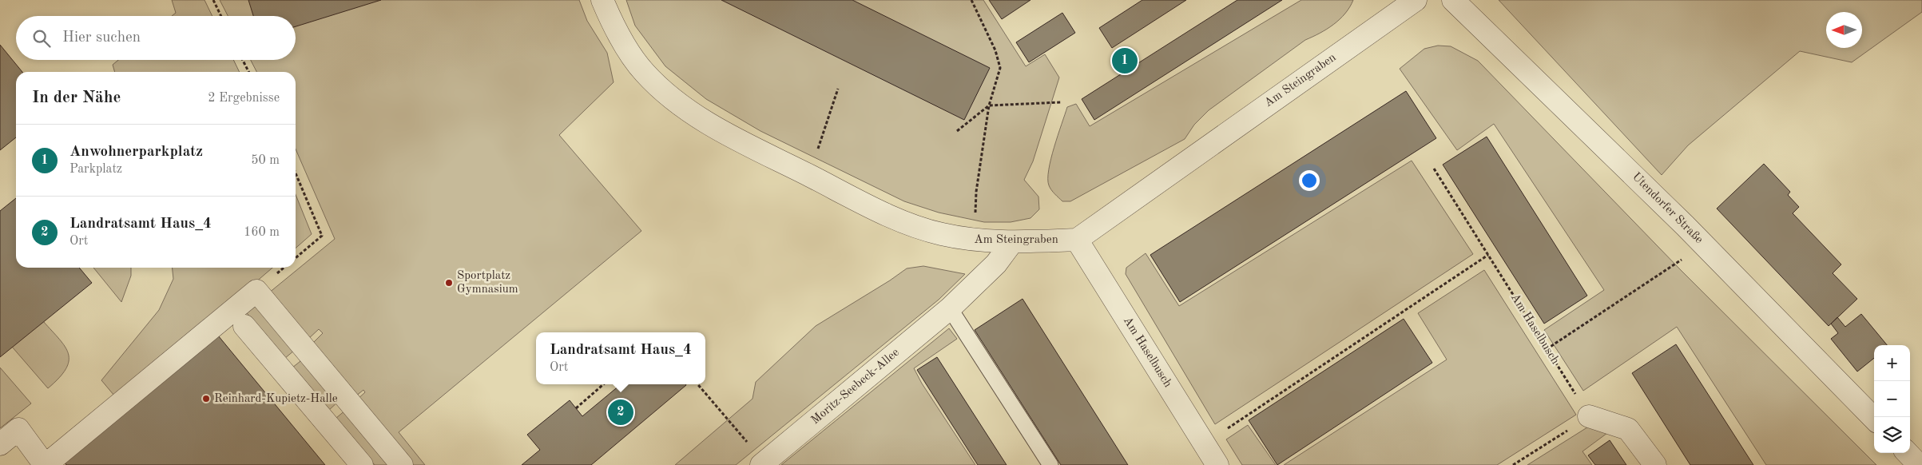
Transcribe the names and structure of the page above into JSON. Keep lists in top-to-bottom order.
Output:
{
  "streets": {
    "street": [
      "Am Steingraben",
      "Utendorfer Straße",
      "Am Haselbusch",
      "Moritz-Seebeck-Allee"
    ]
  },
  "crossings": [
    ["Am Steingraben", "Am Haselbusch"],
    ["Am Steingraben", "Moritz-Seebeck-Allee"]
  ],
  "places": ["Sportplatz Gymnasium", "Reinhard-Kupietz-Halle"],
  "north": "left",
  "page": {
    "search": "Hier suchen",
    "pins": ["1", "2"],
    "heading": ["In der Nähe", "2 Ergebnisse"],
    "list": [
      {
        "mark": "1",
        "name": "Anwohnerparkplatz",
        "note": "Parkplatz",
        "value": "50 m"
      },
      {
        "mark": "2",
        "name": "Landratsamt Haus_4",
        "note": "Ort",
        "value": "160 m"
      }
    ],
    "popup": ["Landratsamt Haus_4", "Ort"],
    "map_buttons": ["+", "−"]
  }
}
